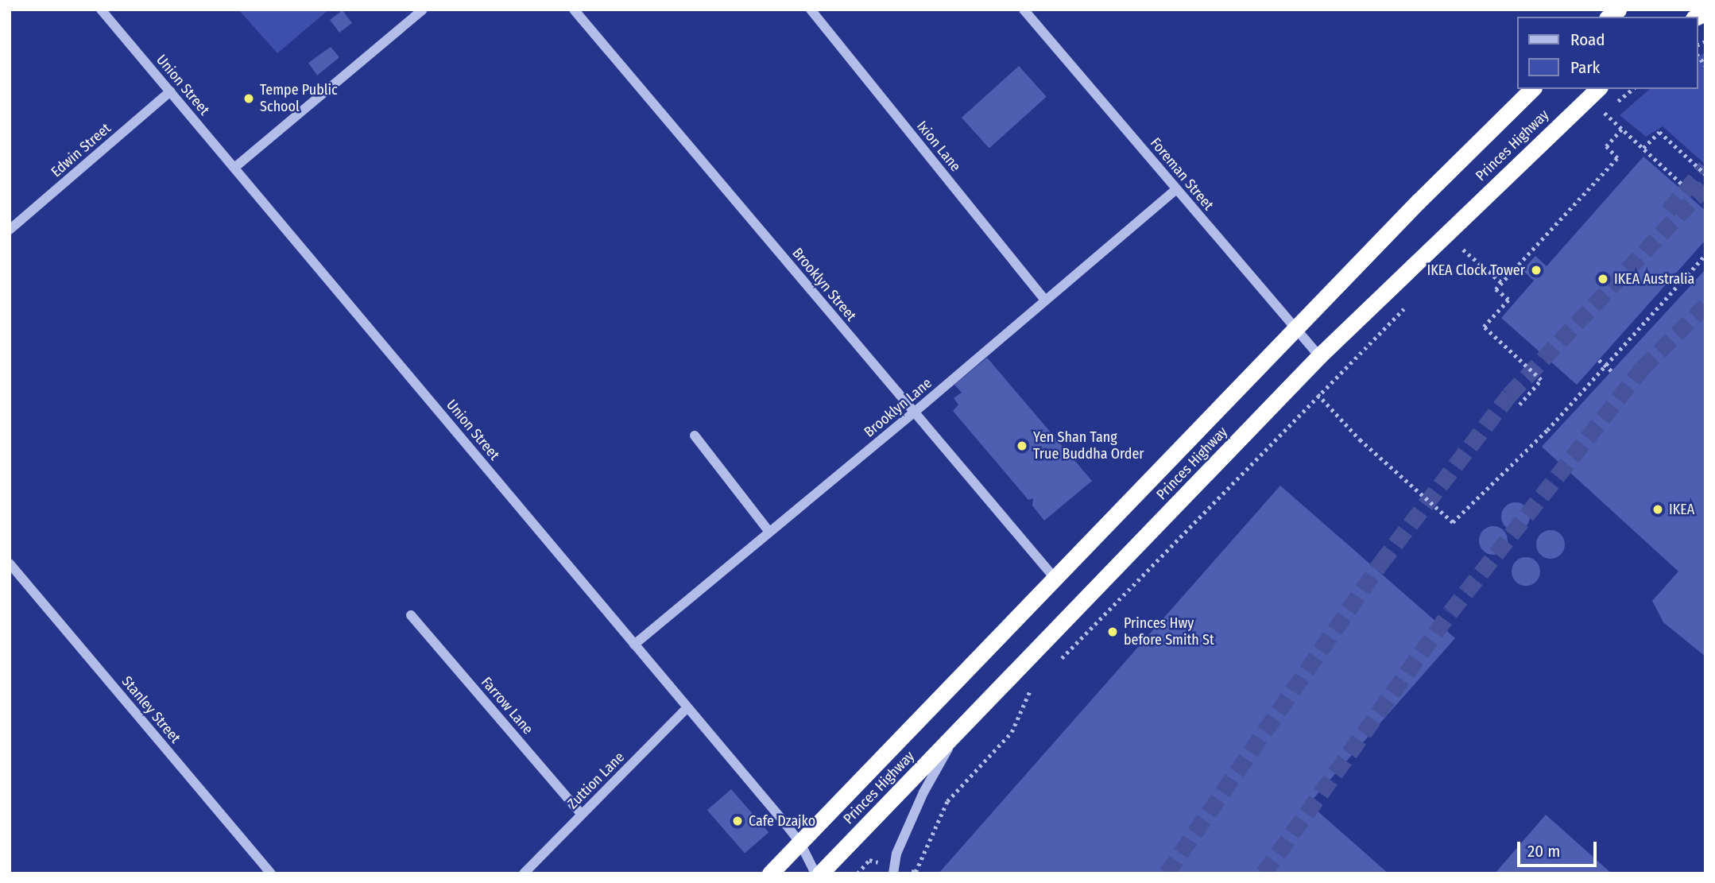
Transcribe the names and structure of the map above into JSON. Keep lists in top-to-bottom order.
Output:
{
  "streets": {
    "highway": ["Princes Highway"],
    "street": [
      "Union Street",
      "Ixion Lane",
      "Edwin Street",
      "Foreman Street",
      "Brooklyn Street",
      "Brooklyn Lane",
      "Farrow Lane",
      "Stanley Street",
      "Zuttion Lane"
    ]
  },
  "crossings": [
    ["Union Street", "Princes Highway"],
    ["Union Street", "Edwin Street"],
    ["Union Street", "Brooklyn Lane"],
    ["Union Street", "Zuttion Lane"],
    ["Princes Highway", "Foreman Street"],
    ["Princes Highway", "Brooklyn Street"],
    ["Ixion Lane", "Brooklyn Lane"],
    ["Foreman Street", "Brooklyn Lane"],
    ["Brooklyn Street", "Brooklyn Lane"],
    ["Farrow Lane", "Zuttion Lane"]
  ],
  "places": [
    "Tempe Public School",
    "IKEA Clock Tower",
    "IKEA Australia",
    "Yen Shan Tang True Buddha Order",
    "IKEA",
    "Princes Hwy before Smith St",
    "Cafe Dzajko"
  ],
  "legend": ["Road", "Park"],
  "scale_bar": "20 m"
}
